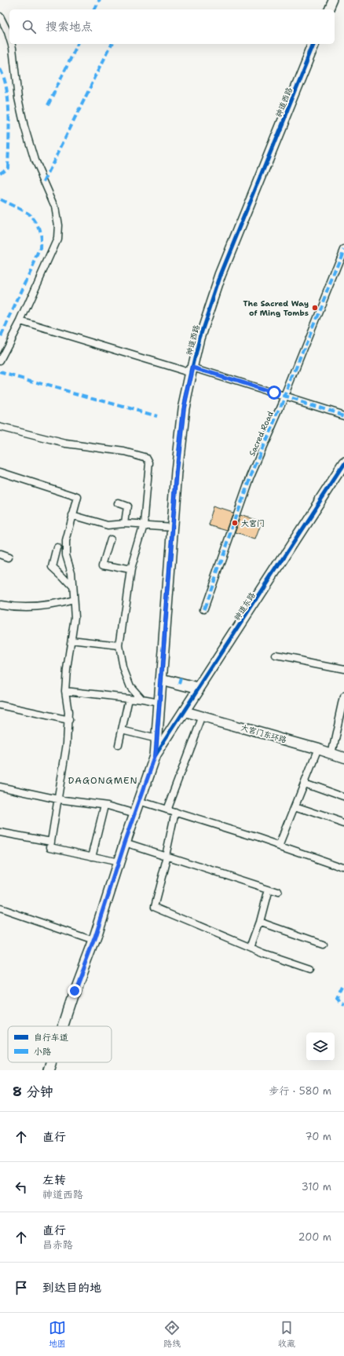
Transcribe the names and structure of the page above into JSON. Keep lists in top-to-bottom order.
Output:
{
  "streets": {
    "main road": ["神道西路", "神道东路"],
    "street": ["Sacred Road", "大宫门东环路"]
  },
  "crossings": [
    ["神道西路", "神道东路"],
    ["神道东路", "大宫门东环路"]
  ],
  "districts": ["DAGONGMEN"],
  "places": ["The Sacred Way of Ming Tombs", "大宫门"],
  "legend": ["自行车道", "小路"],
  "page": {
    "search": "搜索地点",
    "heading": ["8 分钟", "步行 · 580 m"],
    "list": [
      ["直行", "70 m"],
      ["左转", "神道西路", "310 m"],
      ["直行", "昌赤路", "200 m"],
      "到达目的地"
    ],
    "nav": ["地图", "路线", "收藏"]
  }
}
